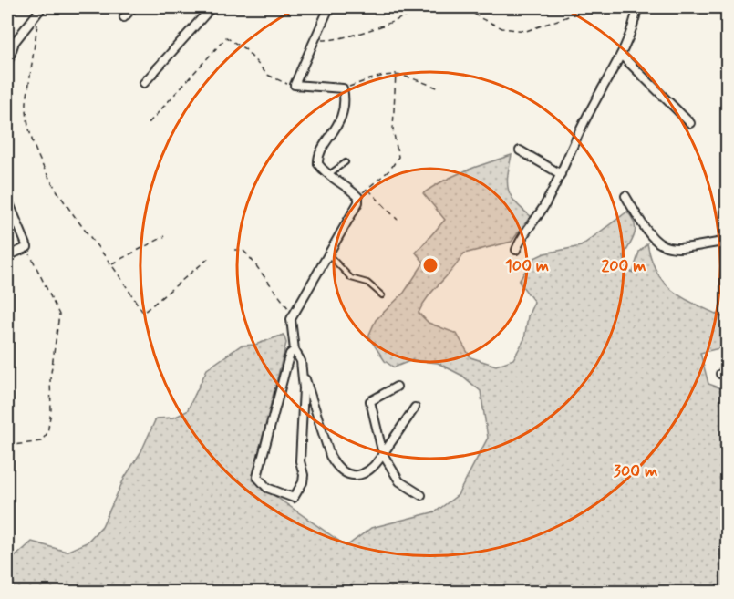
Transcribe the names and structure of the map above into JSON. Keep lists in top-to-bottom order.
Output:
{
  "rings": ["100 m", "200 m", "300 m"]
}
